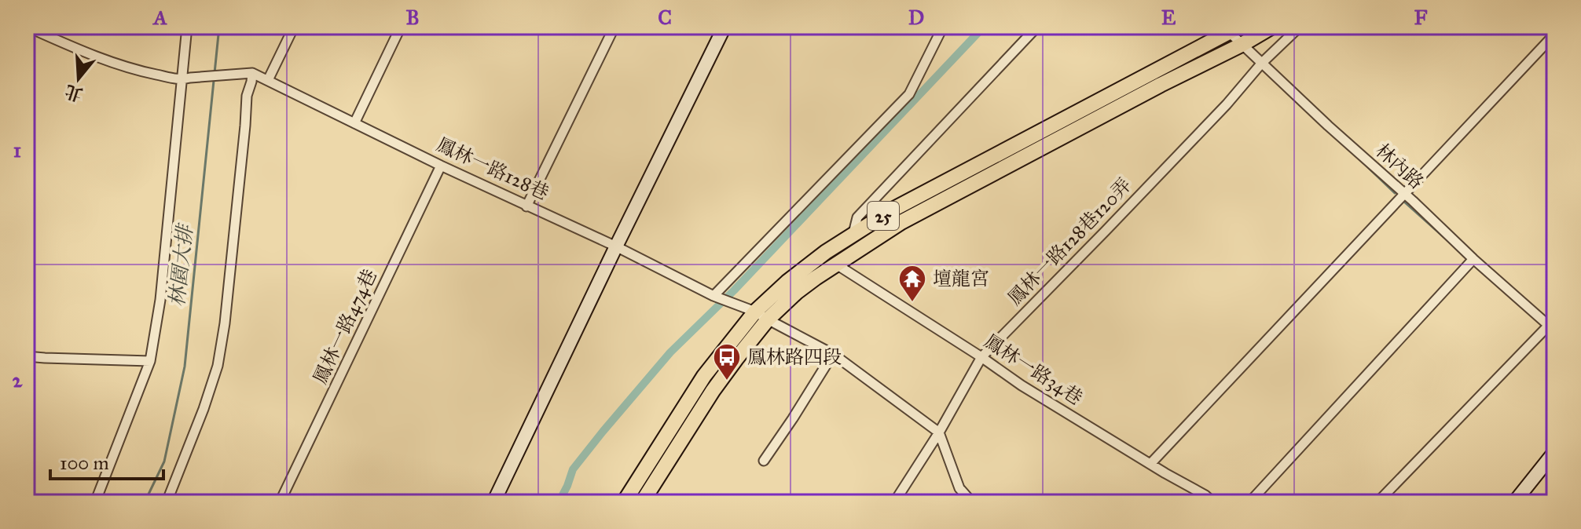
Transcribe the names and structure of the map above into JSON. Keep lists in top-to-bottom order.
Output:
{
  "streets": {
    "main road": ["25"],
    "street": [
      "林內路",
      "鳳林一路128巷",
      "鳳林一路128巷120弄",
      "鳳林一路474巷",
      "鳳林一路34巷"
    ]
  },
  "crossings": [
    ["林內路", "25"],
    ["林內路", "鳳林一路128巷120弄"],
    ["鳳林一路128巷", "25"],
    ["鳳林一路128巷", "鳳林一路128巷120弄"],
    ["鳳林一路128巷", "鳳林一路474巷"],
    ["25", "鳳林一路34巷"],
    ["鳳林一路128巷120弄", "鳳林一路34巷"]
  ],
  "water": ["林園大排"],
  "places": {
    "temple": ["壇龍宮"],
    "bus stop": ["鳳林路四段"]
  },
  "scale_bar": "100 m",
  "north": "bottom",
  "grid": {
    "columns": [
      "A",
      "B",
      "C",
      "D",
      "E",
      "F"
    ],
    "rows": ["1", "2"]
  }
}
